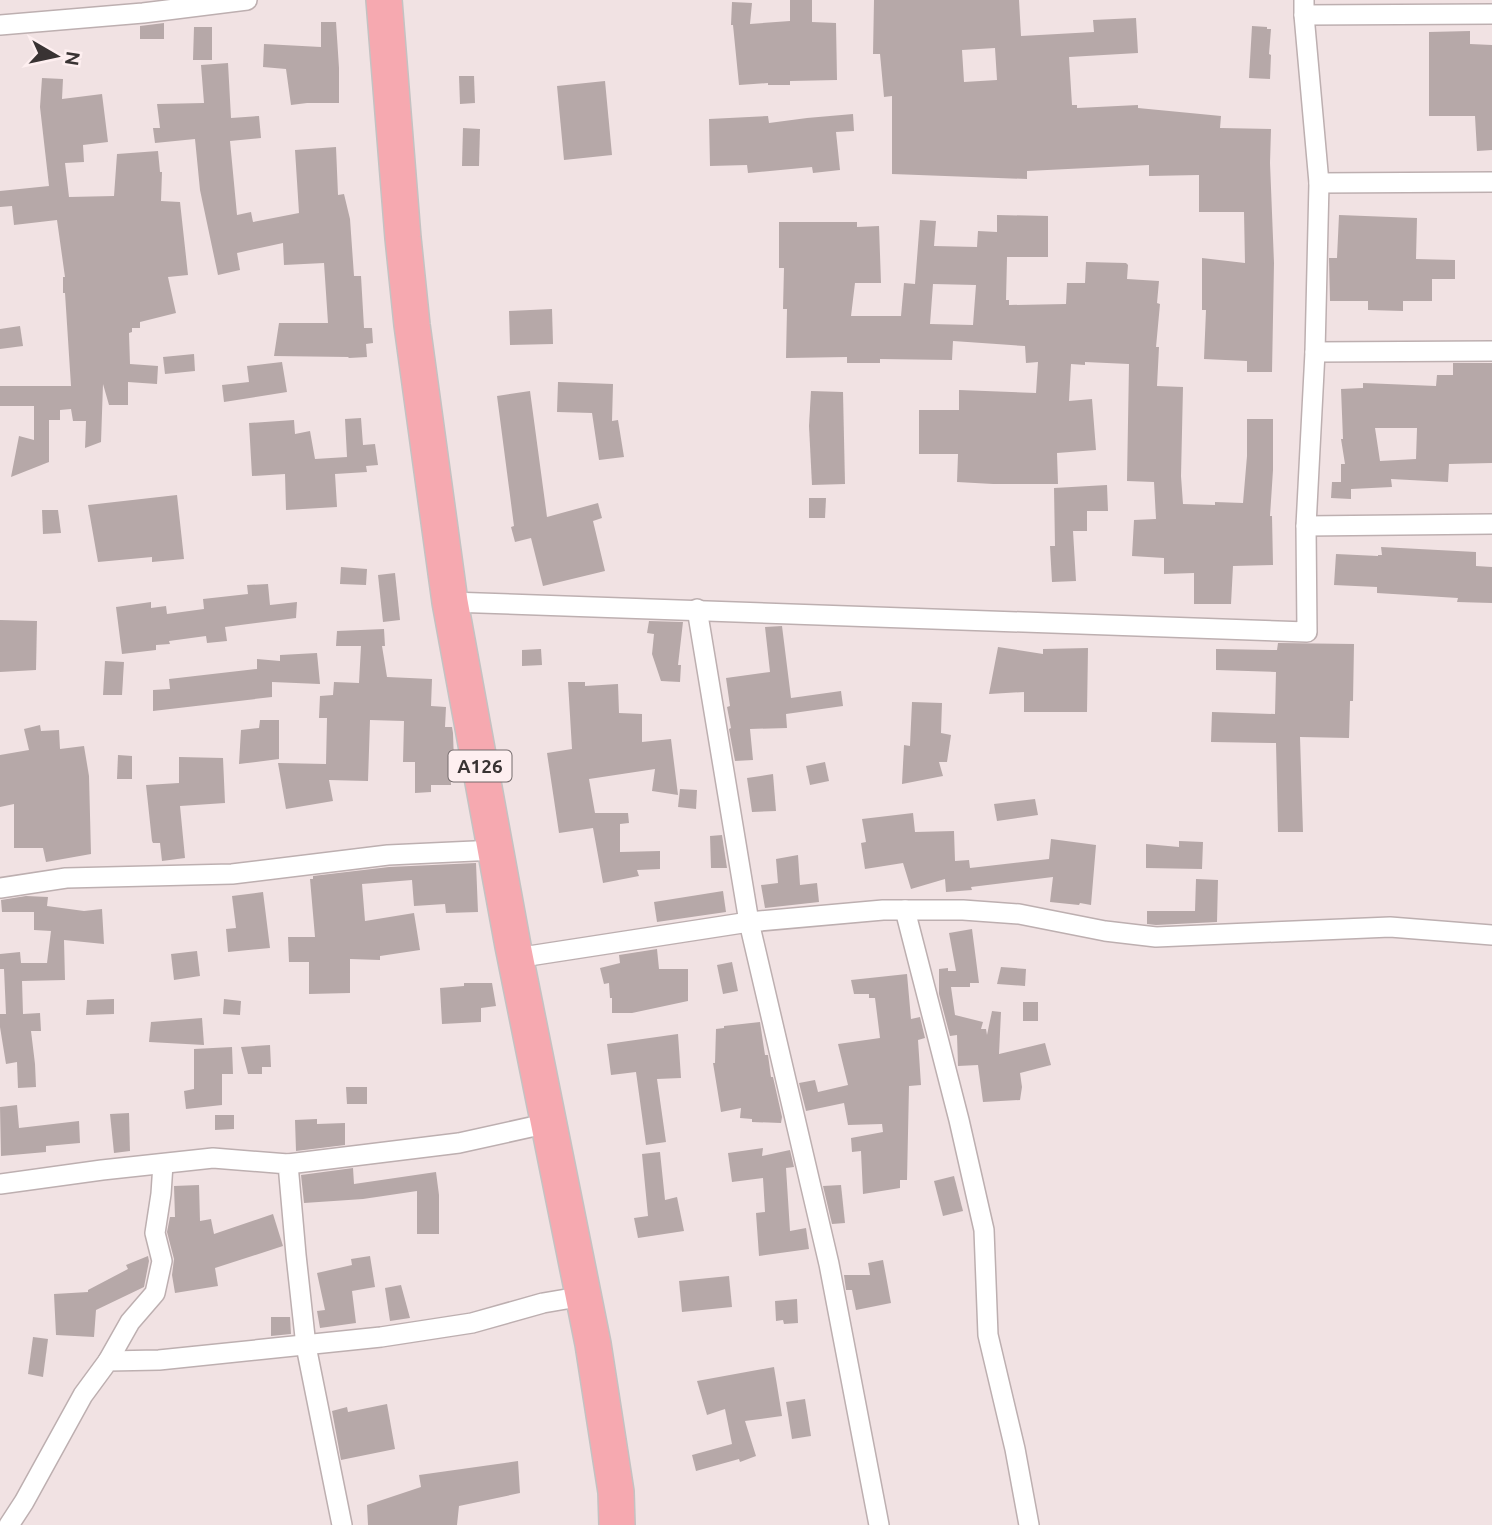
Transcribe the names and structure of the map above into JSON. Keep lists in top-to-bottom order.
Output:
{
  "streets": {
    "highway": ["A126"]
  },
  "north": "right"
}
